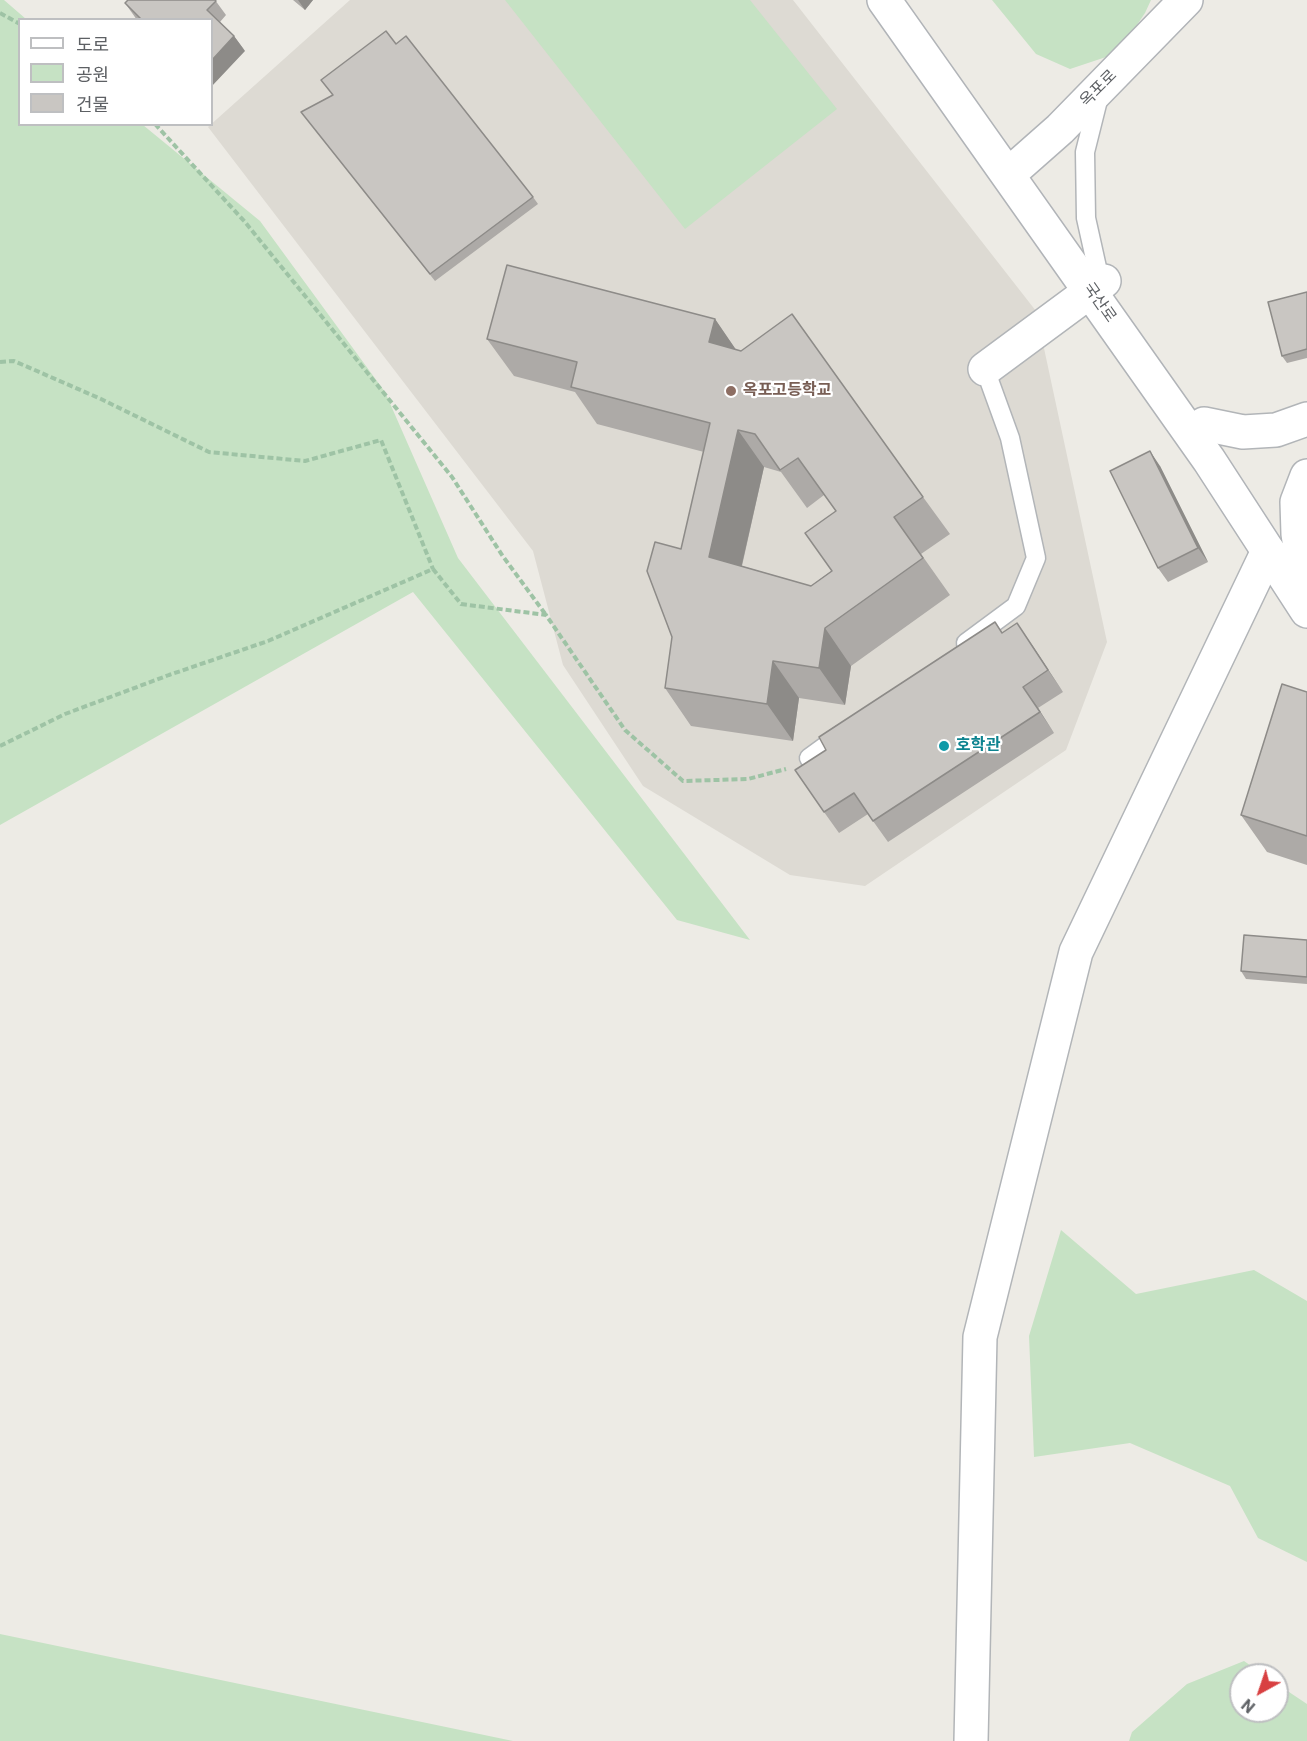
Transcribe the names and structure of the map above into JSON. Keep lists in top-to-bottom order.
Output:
{
  "streets": {
    "street": ["옥포로", "국산로"]
  },
  "crossings": [
    ["옥포로", "국산로"]
  ],
  "places": ["옥포고등학교", "호학관"],
  "legend": ["도로", "공원", "건물"],
  "north": "bottom left"
}
